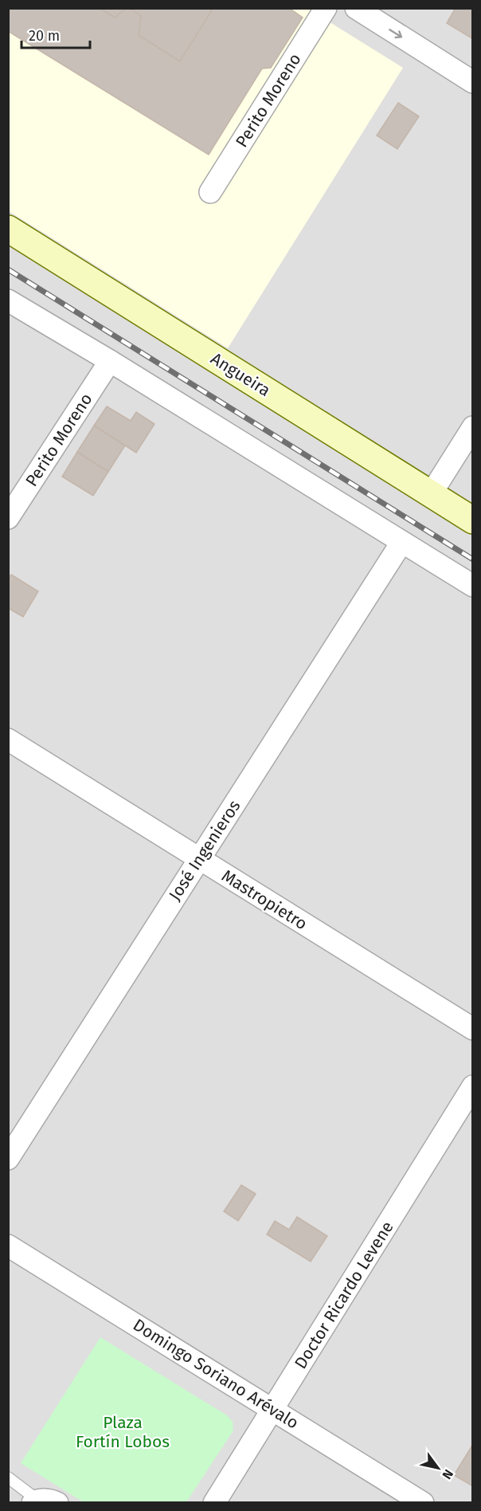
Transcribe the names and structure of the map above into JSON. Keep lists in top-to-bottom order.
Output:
{
  "streets": {
    "street": [
      "Perito Moreno",
      "Angueira",
      "José Ingenieros",
      "Mastropietro",
      "Doctor Ricardo Levene",
      "Domingo Soriano Arévalo"
    ]
  },
  "crossings": [
    ["José Ingenieros", "Mastropietro"],
    ["Doctor Ricardo Levene", "Domingo Soriano Arévalo"]
  ],
  "parks": ["Plaza Fortín Lobos"],
  "scale_bar": "20 m",
  "north": "bottom right"
}
